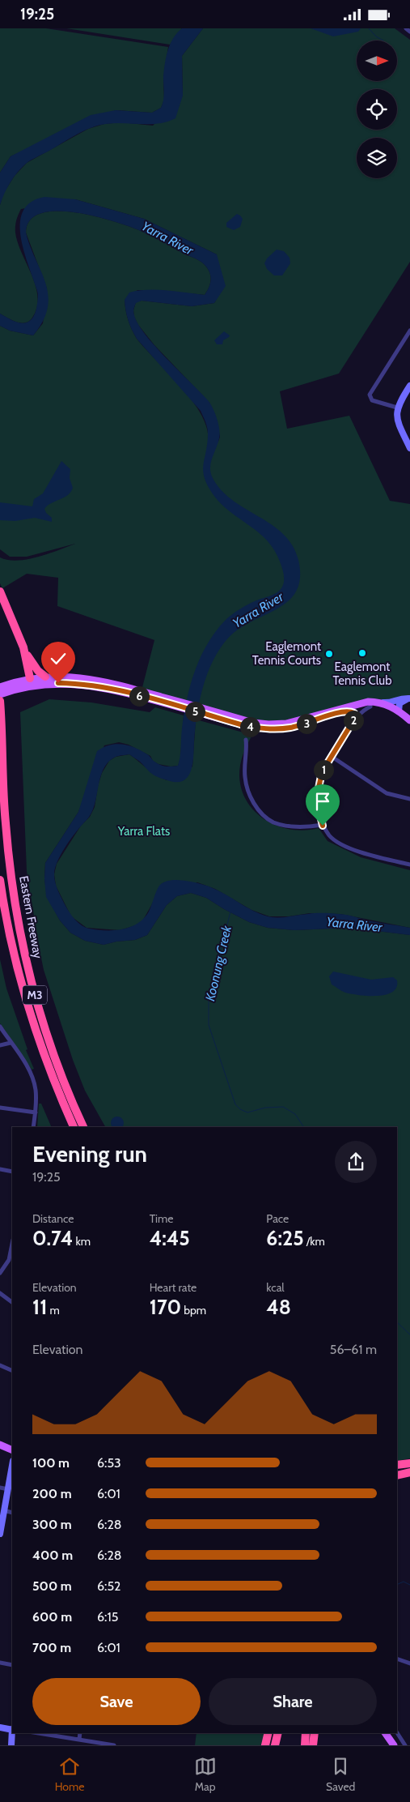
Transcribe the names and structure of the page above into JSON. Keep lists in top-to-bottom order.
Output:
{
  "streets": {
    "highway": ["Eastern Freeway", "M3"]
  },
  "water": ["Yarra River", "Koonung Creek"],
  "parks": ["Yarra Flats"],
  "places": ["Eaglemont Tennis Club", "Eaglemont Tennis Courts"],
  "north": "right",
  "page": {
    "status": "19:25",
    "pins": [
      "6",
      "5",
      "2",
      "3",
      "4",
      "1"
    ],
    "heading": ["Evening run", "19:25"],
    "stats": [
      ["Distance", "0.74 km"],
      ["Time", "4:45"],
      ["Pace", "6:25 /km"],
      ["Elevation", "11 m"],
      ["Heart rate", "170 bpm"],
      ["kcal", "48"]
    ],
    "chart": ["Elevation", "56–61 m"],
    "list": [
      {
        "name": "100 m",
        "note": "6:53"
      },
      {
        "name": "200 m",
        "note": "6:01"
      },
      {
        "name": "300 m",
        "note": "6:28"
      },
      {
        "name": "400 m",
        "note": "6:28"
      },
      {
        "name": "500 m",
        "note": "6:52"
      },
      {
        "name": "600 m",
        "note": "6:15"
      },
      {
        "name": "700 m",
        "note": "6:01"
      }
    ],
    "buttons": ["Save", "Share"],
    "tabs": ["Home", "Map", "Saved"]
  }
}
